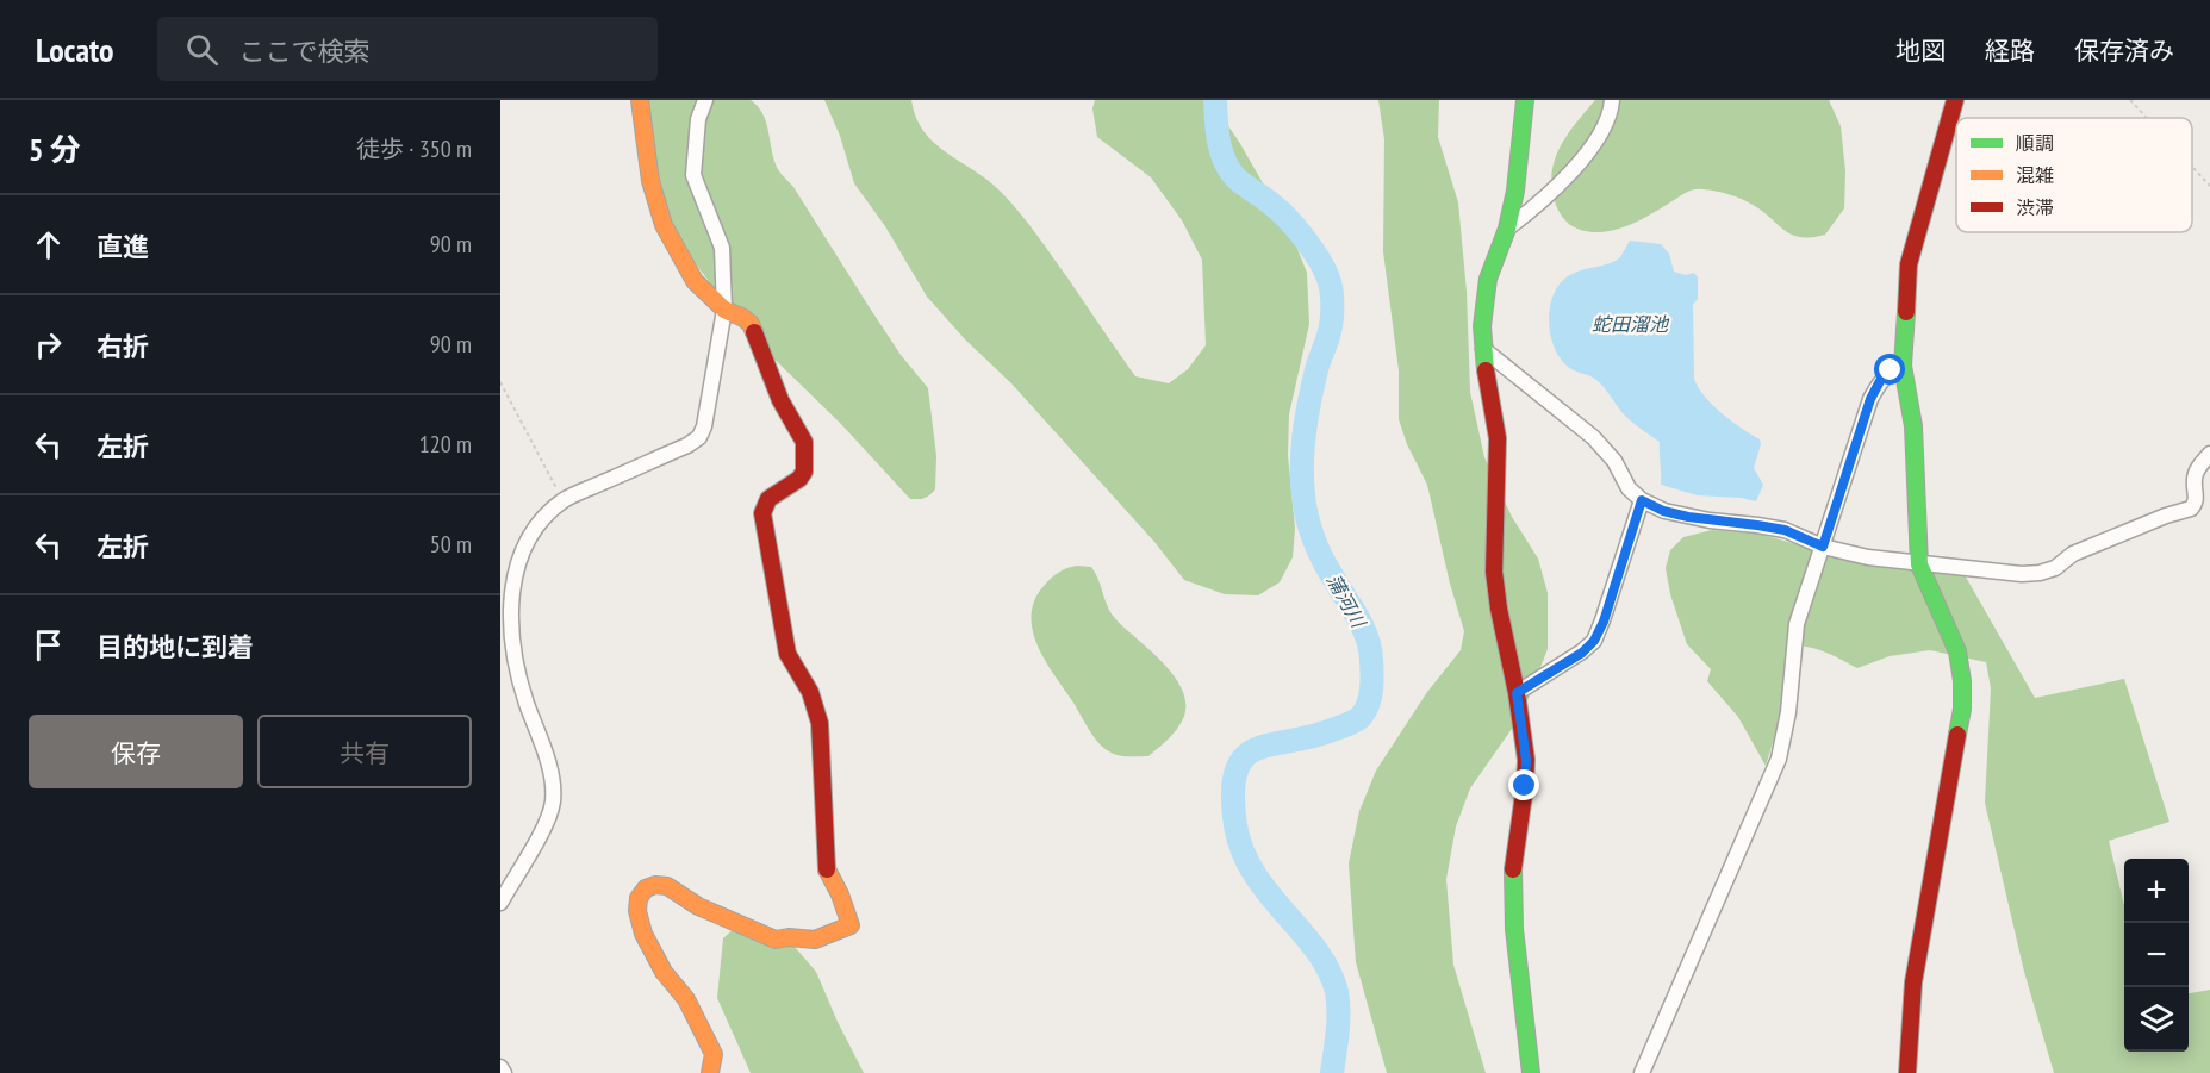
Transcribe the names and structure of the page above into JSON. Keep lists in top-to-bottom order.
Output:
{
  "water": ["蛇田溜池", "蒲河川"],
  "legend": ["順調", "混雑", "渋滞"],
  "page": {
    "header": "Locato",
    "search": "ここで検索",
    "nav": ["地図", "経路", "保存済み"],
    "heading": ["5 分", "徒歩 · 350 m"],
    "list": [
      ["直進", "90 m"],
      ["右折", "90 m"],
      ["左折", "120 m"],
      ["左折", "50 m"],
      "目的地に到着"
    ],
    "buttons": ["保存", "共有"],
    "map_buttons": ["+", "−"]
  }
}
